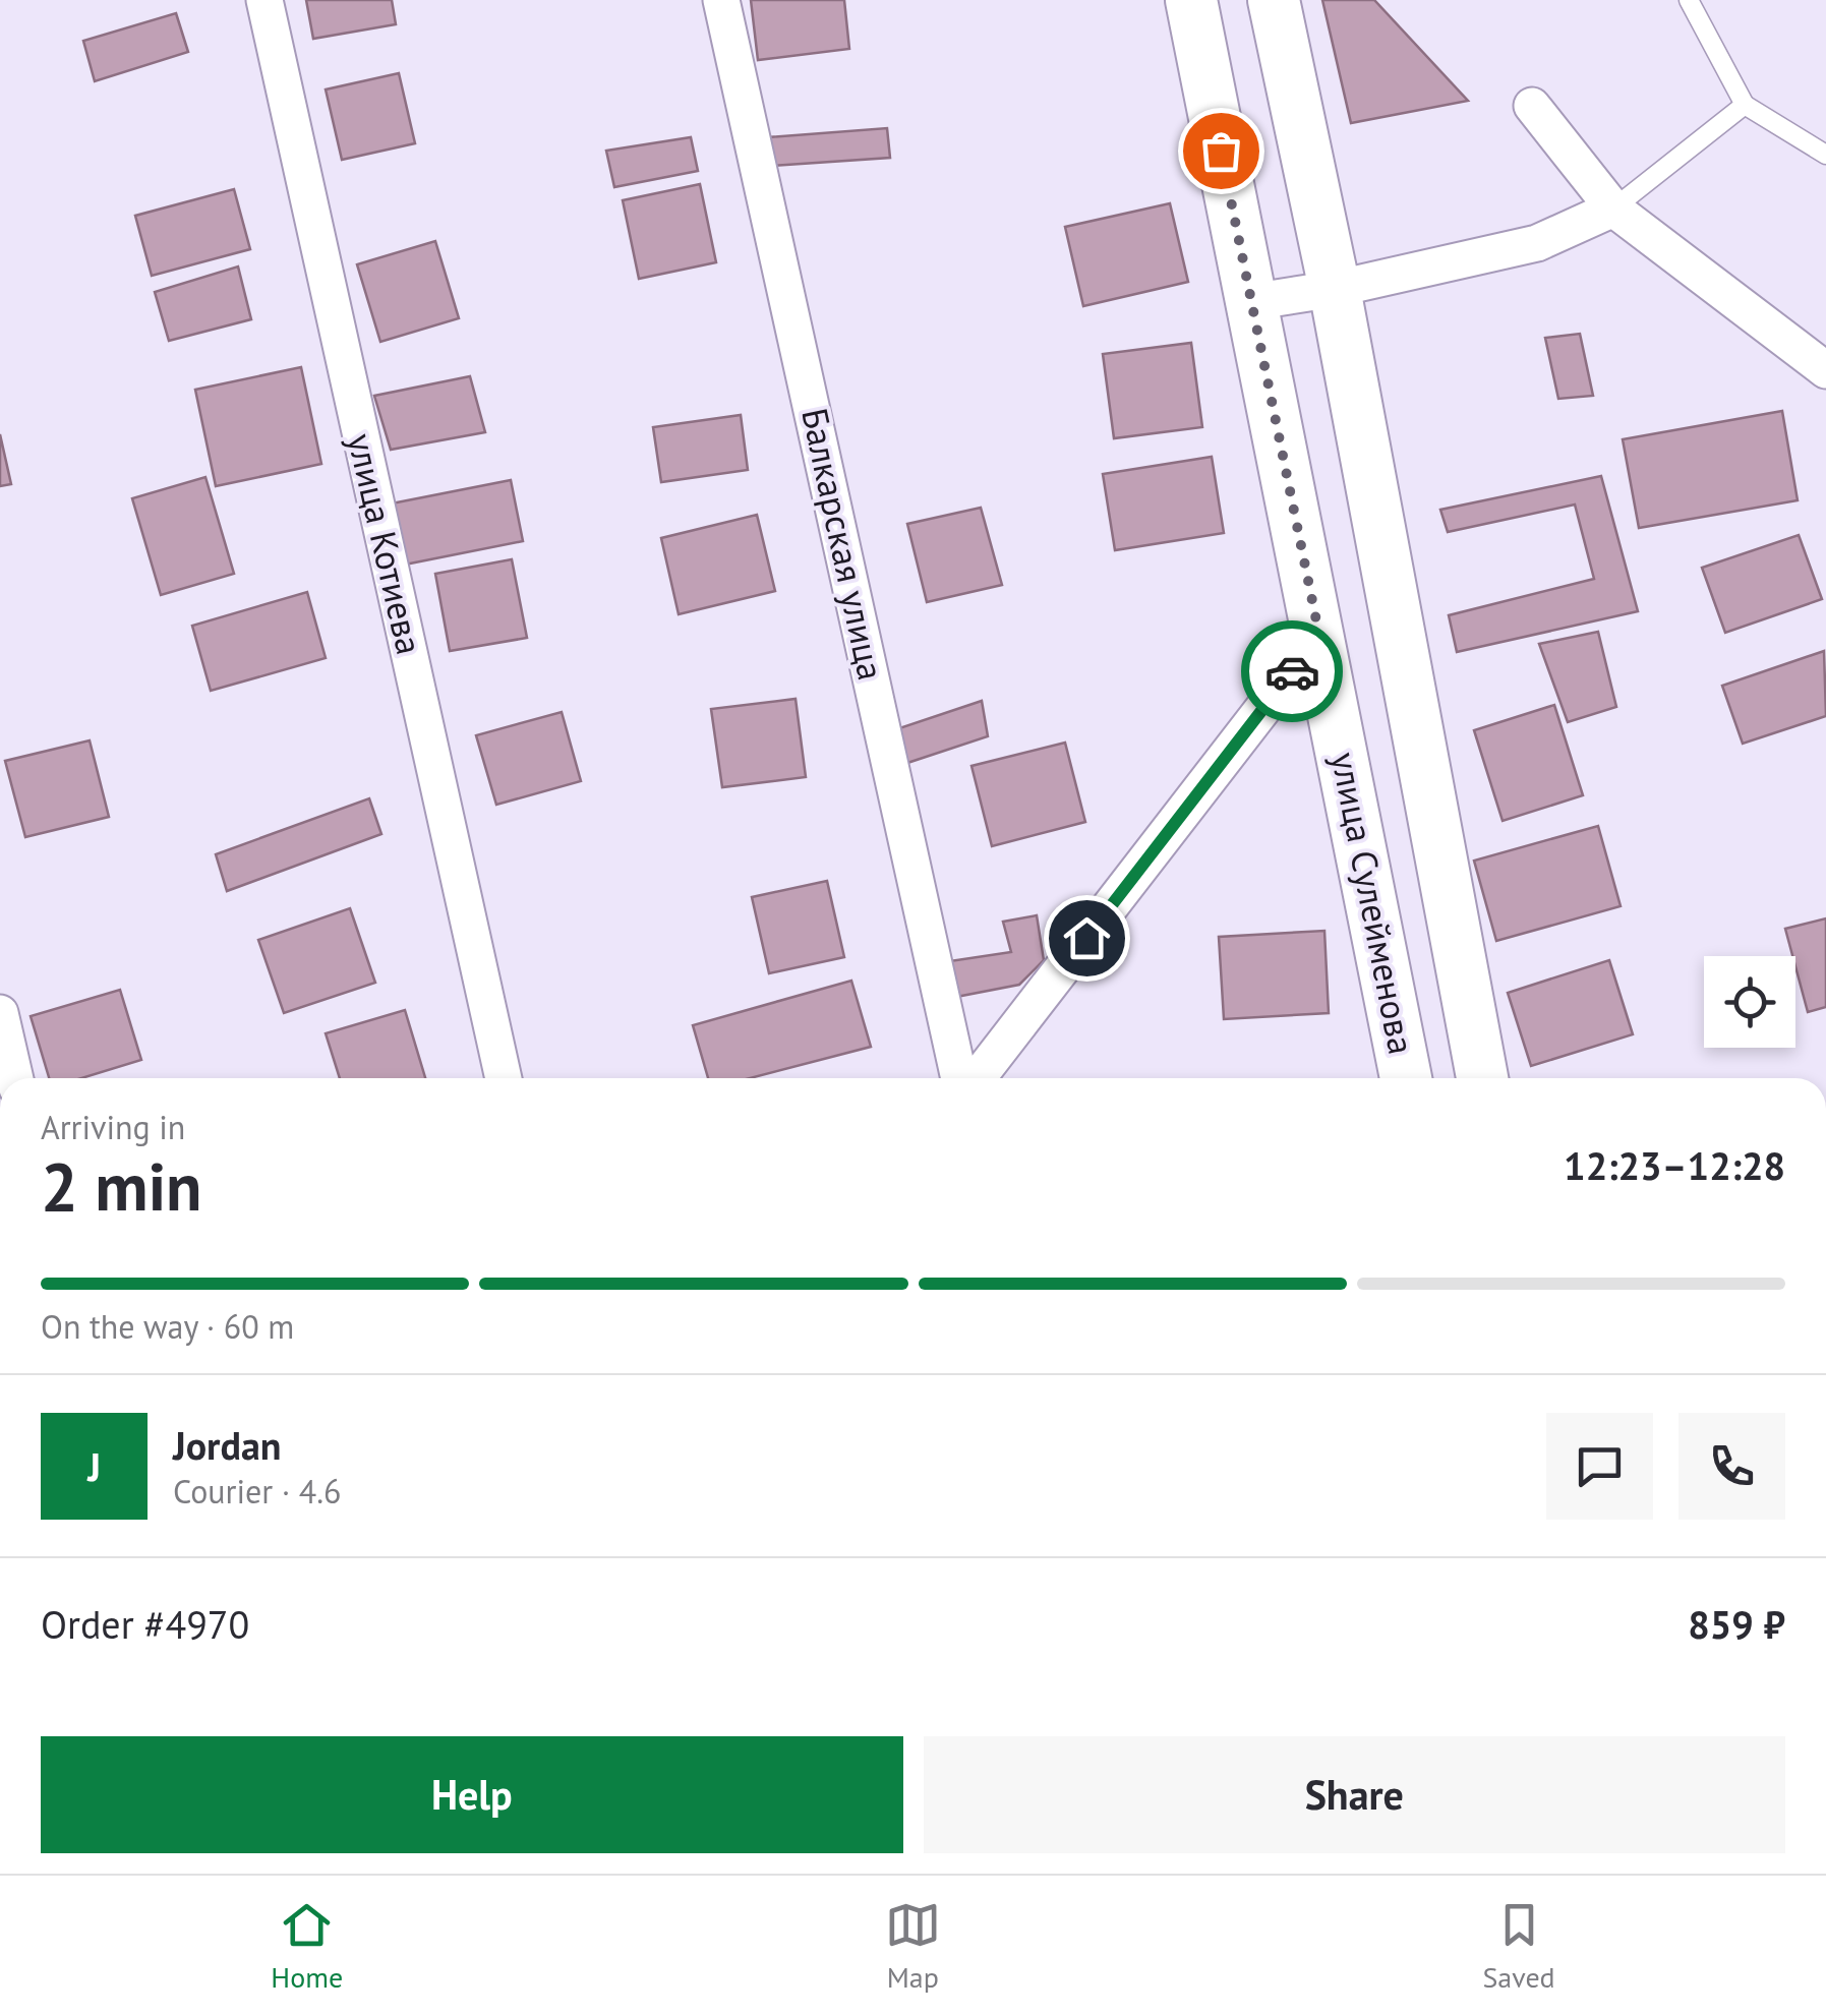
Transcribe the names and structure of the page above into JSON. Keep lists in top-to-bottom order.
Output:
{
  "streets": {
    "main road": ["улица Сулейменова"],
    "street": ["улица Котиева", "Балкарская улица"]
  },
  "page": {
    "heading": ["2 min", "Arriving in", "12:23–12:28"],
    "panel": [
      "Jordan",
      "Courier · 4.6",
      "Order #4970",
      "859 ₽"
    ],
    "bar": "On the way · 60 m",
    "round": "J",
    "buttons": ["Help", "Share"],
    "tabs": ["Home", "Map", "Saved"]
  }
}
